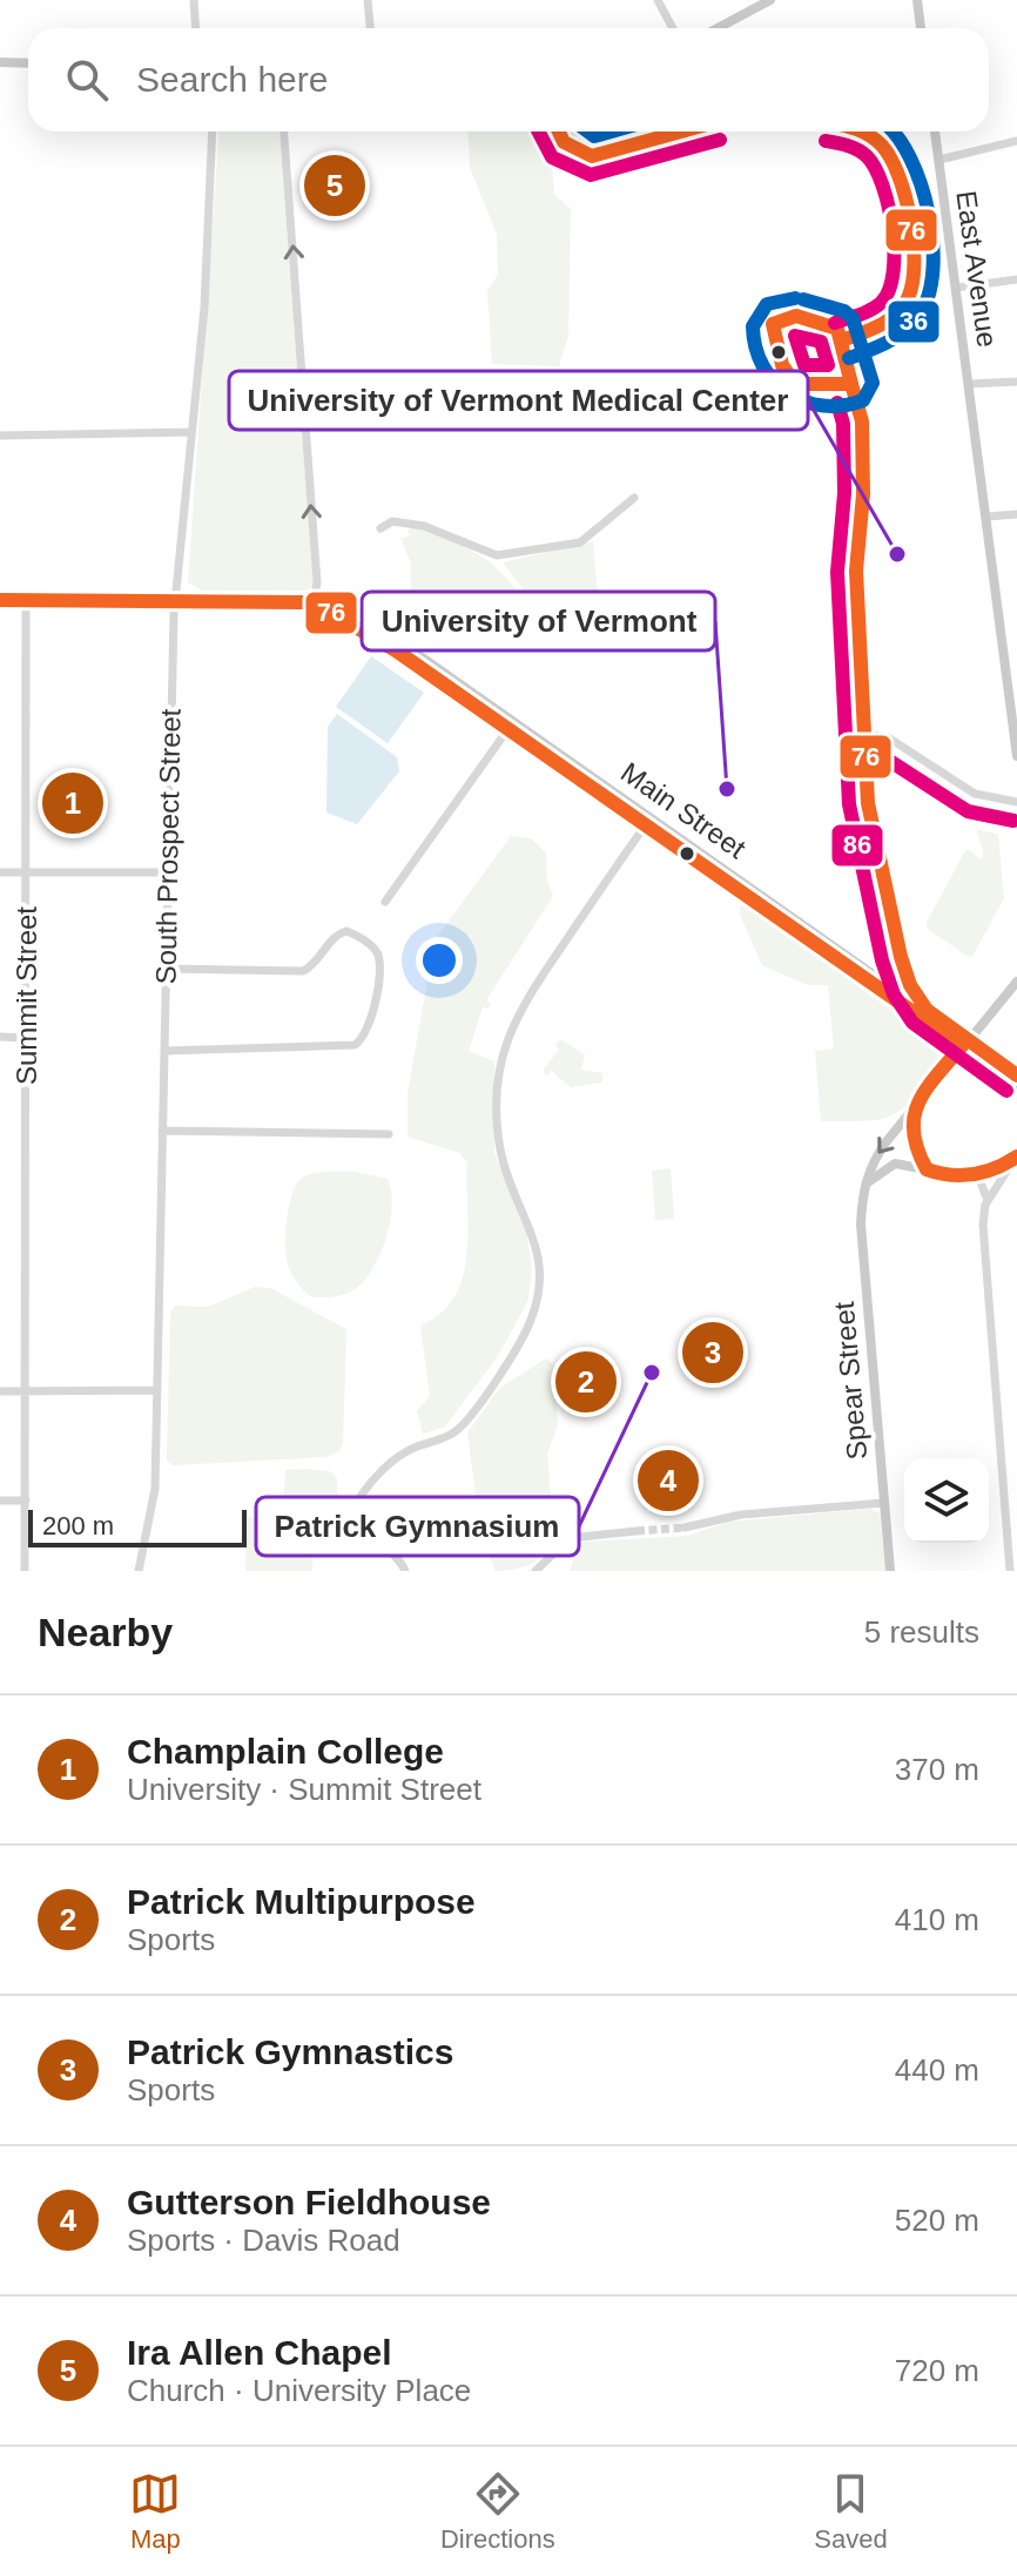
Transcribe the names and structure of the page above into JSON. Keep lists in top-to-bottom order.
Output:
{
  "streets": {
    "main road": ["East Avenue", "Main Street", "Spear Street"],
    "street": ["South Prospect Street", "Summit Street"]
  },
  "crossings": [
    ["Main Street", "South Prospect Street"],
    ["Main Street", "Summit Street"],
    ["Main Street", "Spear Street"]
  ],
  "places": ["University of Vermont Medical Center", "University of Vermont", "Patrick Gymnasium"],
  "lines": ["transit line 76", "transit line 86", "transit line 36"],
  "scale_bar": "200 m",
  "page": {
    "search": "Search here",
    "pins": [
      "5",
      "1",
      "3",
      "2",
      "4"
    ],
    "scale": "200 m",
    "heading": ["Nearby", "5 results"],
    "list": [
      {
        "mark": "1",
        "name": "Champlain College",
        "note": "University · Summit Street",
        "value": "370 m"
      },
      {
        "mark": "2",
        "name": "Patrick Multipurpose",
        "note": "Sports",
        "value": "410 m"
      },
      {
        "mark": "3",
        "name": "Patrick Gymnastics",
        "note": "Sports",
        "value": "440 m"
      },
      {
        "mark": "4",
        "name": "Gutterson Fieldhouse",
        "note": "Sports · Davis Road",
        "value": "520 m"
      },
      {
        "mark": "5",
        "name": "Ira Allen Chapel",
        "note": "Church · University Place",
        "value": "720 m"
      }
    ],
    "nav": ["Map", "Directions", "Saved"]
  }
}
